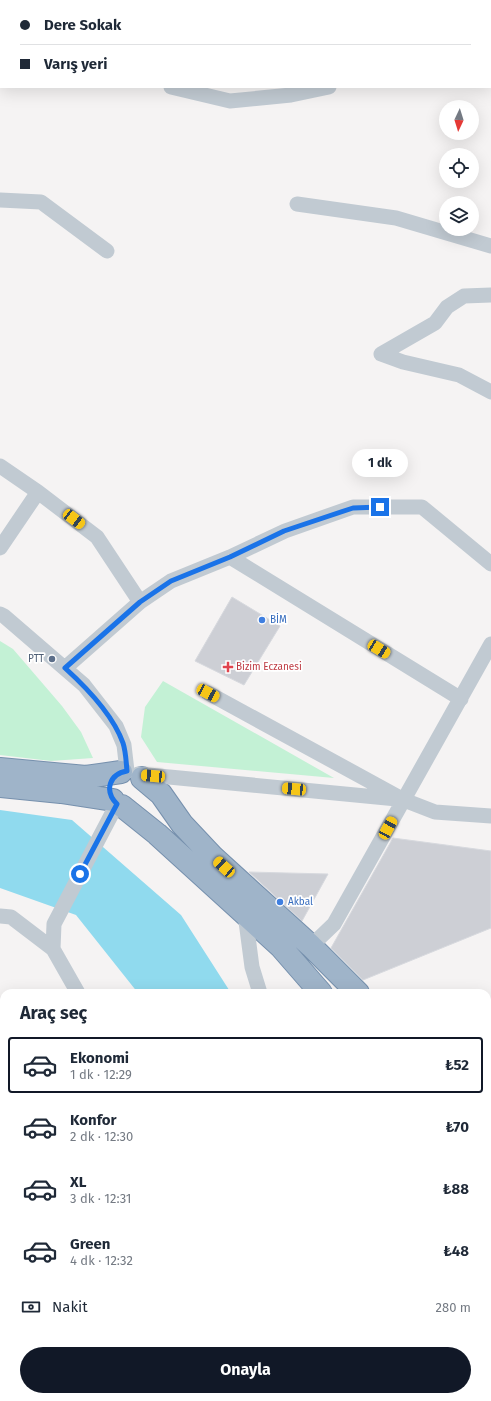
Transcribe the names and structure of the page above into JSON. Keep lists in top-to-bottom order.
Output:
{
  "places": {
    "other": ["BİM", "PTT", "Akbal"],
    "health": ["Bizim Eczanesi"]
  },
  "north": "bottom",
  "page": {
    "banner": ["Dere Sokak", "Varış yeri"],
    "bubble": "1 dk",
    "heading": "Araç seç",
    "list": [
      {
        "name": "Ekonomi",
        "note": "1 dk · 12:29",
        "value": "₺52"
      },
      {
        "name": "Konfor",
        "note": "2 dk · 12:30",
        "value": "₺70"
      },
      {
        "name": "XL",
        "note": "3 dk · 12:31",
        "value": "₺88"
      },
      {
        "name": "Green",
        "note": "4 dk · 12:32",
        "value": "₺48"
      }
    ],
    "pay": ["Nakit", "280 m"],
    "buttons": "Onayla"
  }
}
